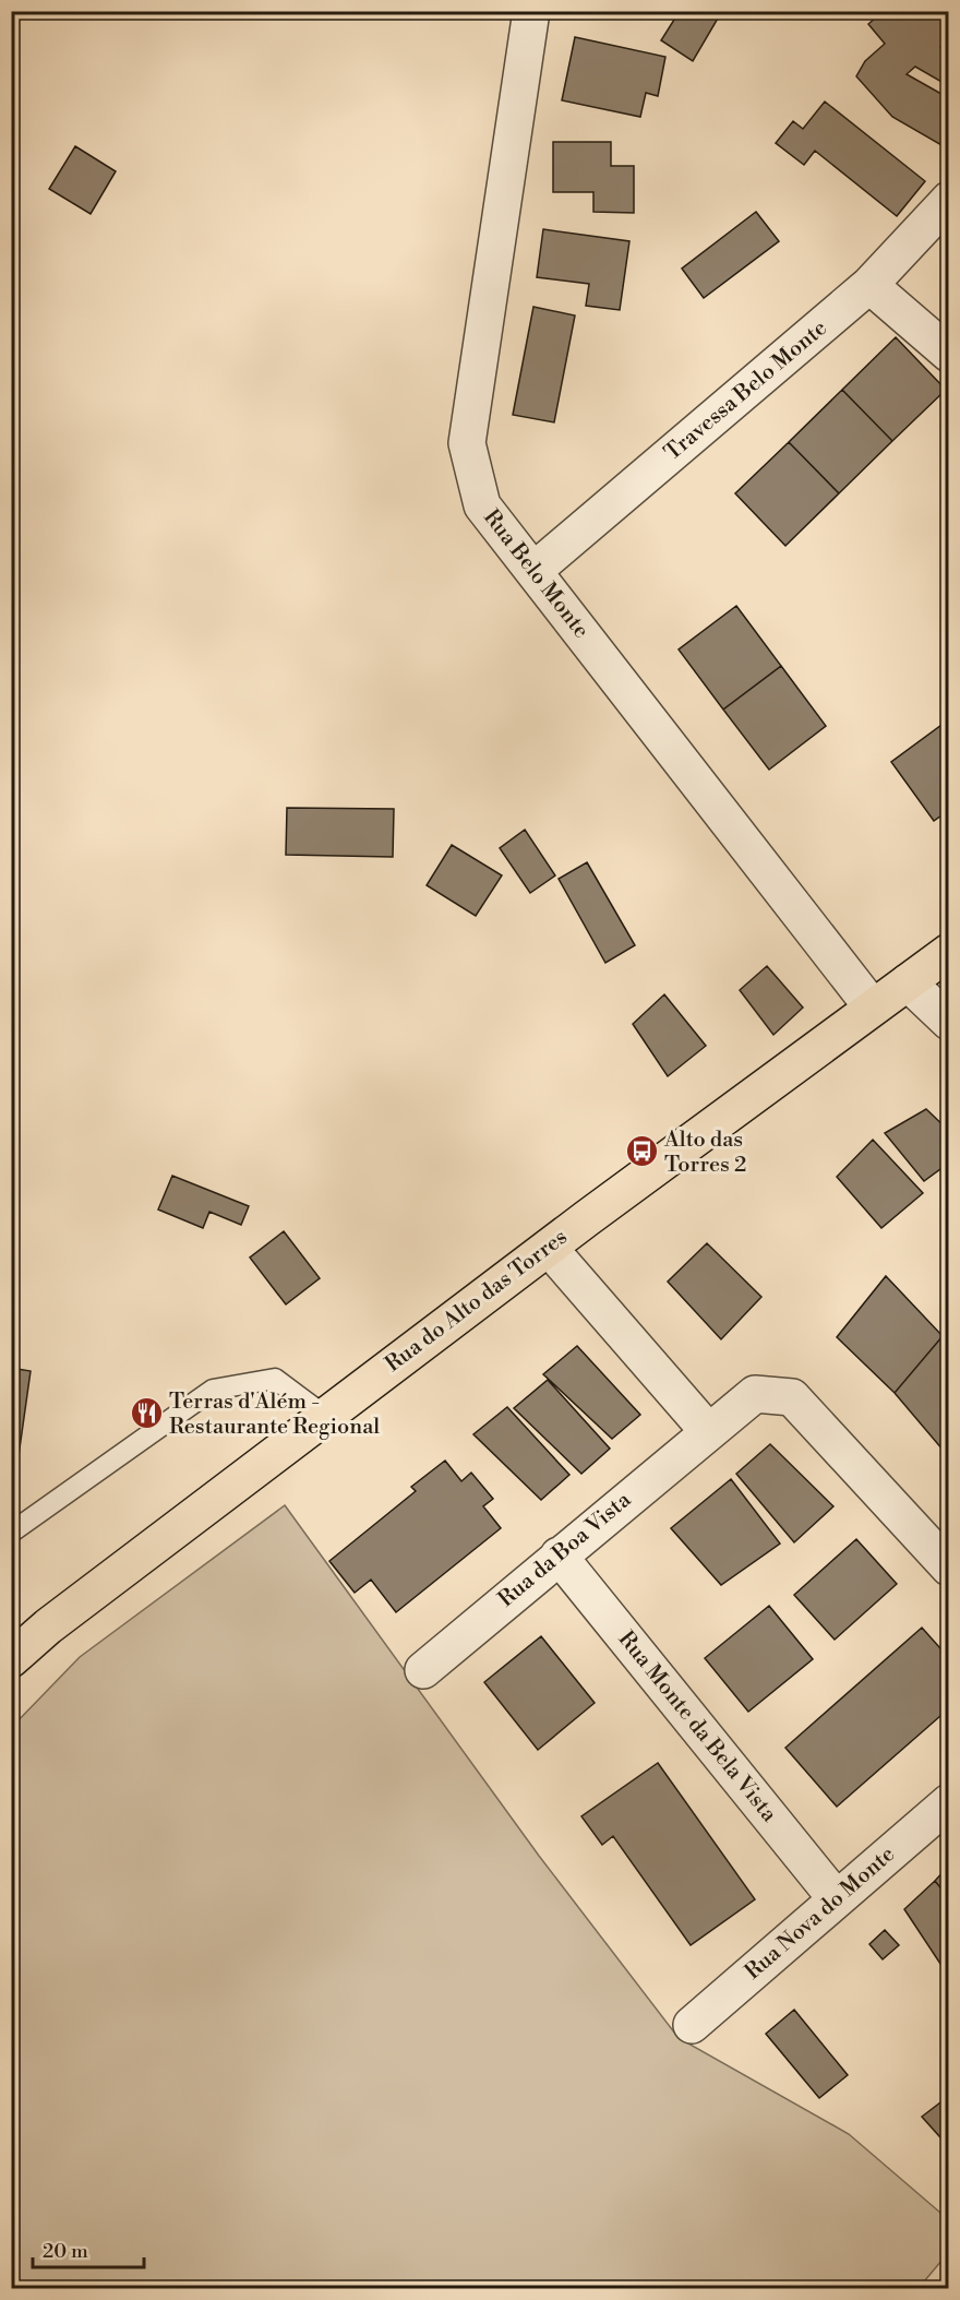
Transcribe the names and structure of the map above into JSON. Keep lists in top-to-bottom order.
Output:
{
  "streets": {
    "main road": ["Rua do Alto das Torres"],
    "street": [
      "Travessa Belo Monte",
      "Rua Belo Monte",
      "Rua da Boa Vista",
      "Rua Monte da Bela Vista",
      "Rua Nova do Monte"
    ]
  },
  "crossings": [
    ["Travessa Belo Monte", "Rua Belo Monte"],
    ["Rua Belo Monte", "Rua do Alto das Torres"],
    ["Rua da Boa Vista", "Rua Monte da Bela Vista"],
    ["Rua Monte da Bela Vista", "Rua Nova do Monte"]
  ],
  "places": {
    "bus stop": ["Alto das Torres 2"],
    "restaurant": ["Terras d'Além - Restaurante Regional"]
  },
  "scale_bar": "20 m"
}
